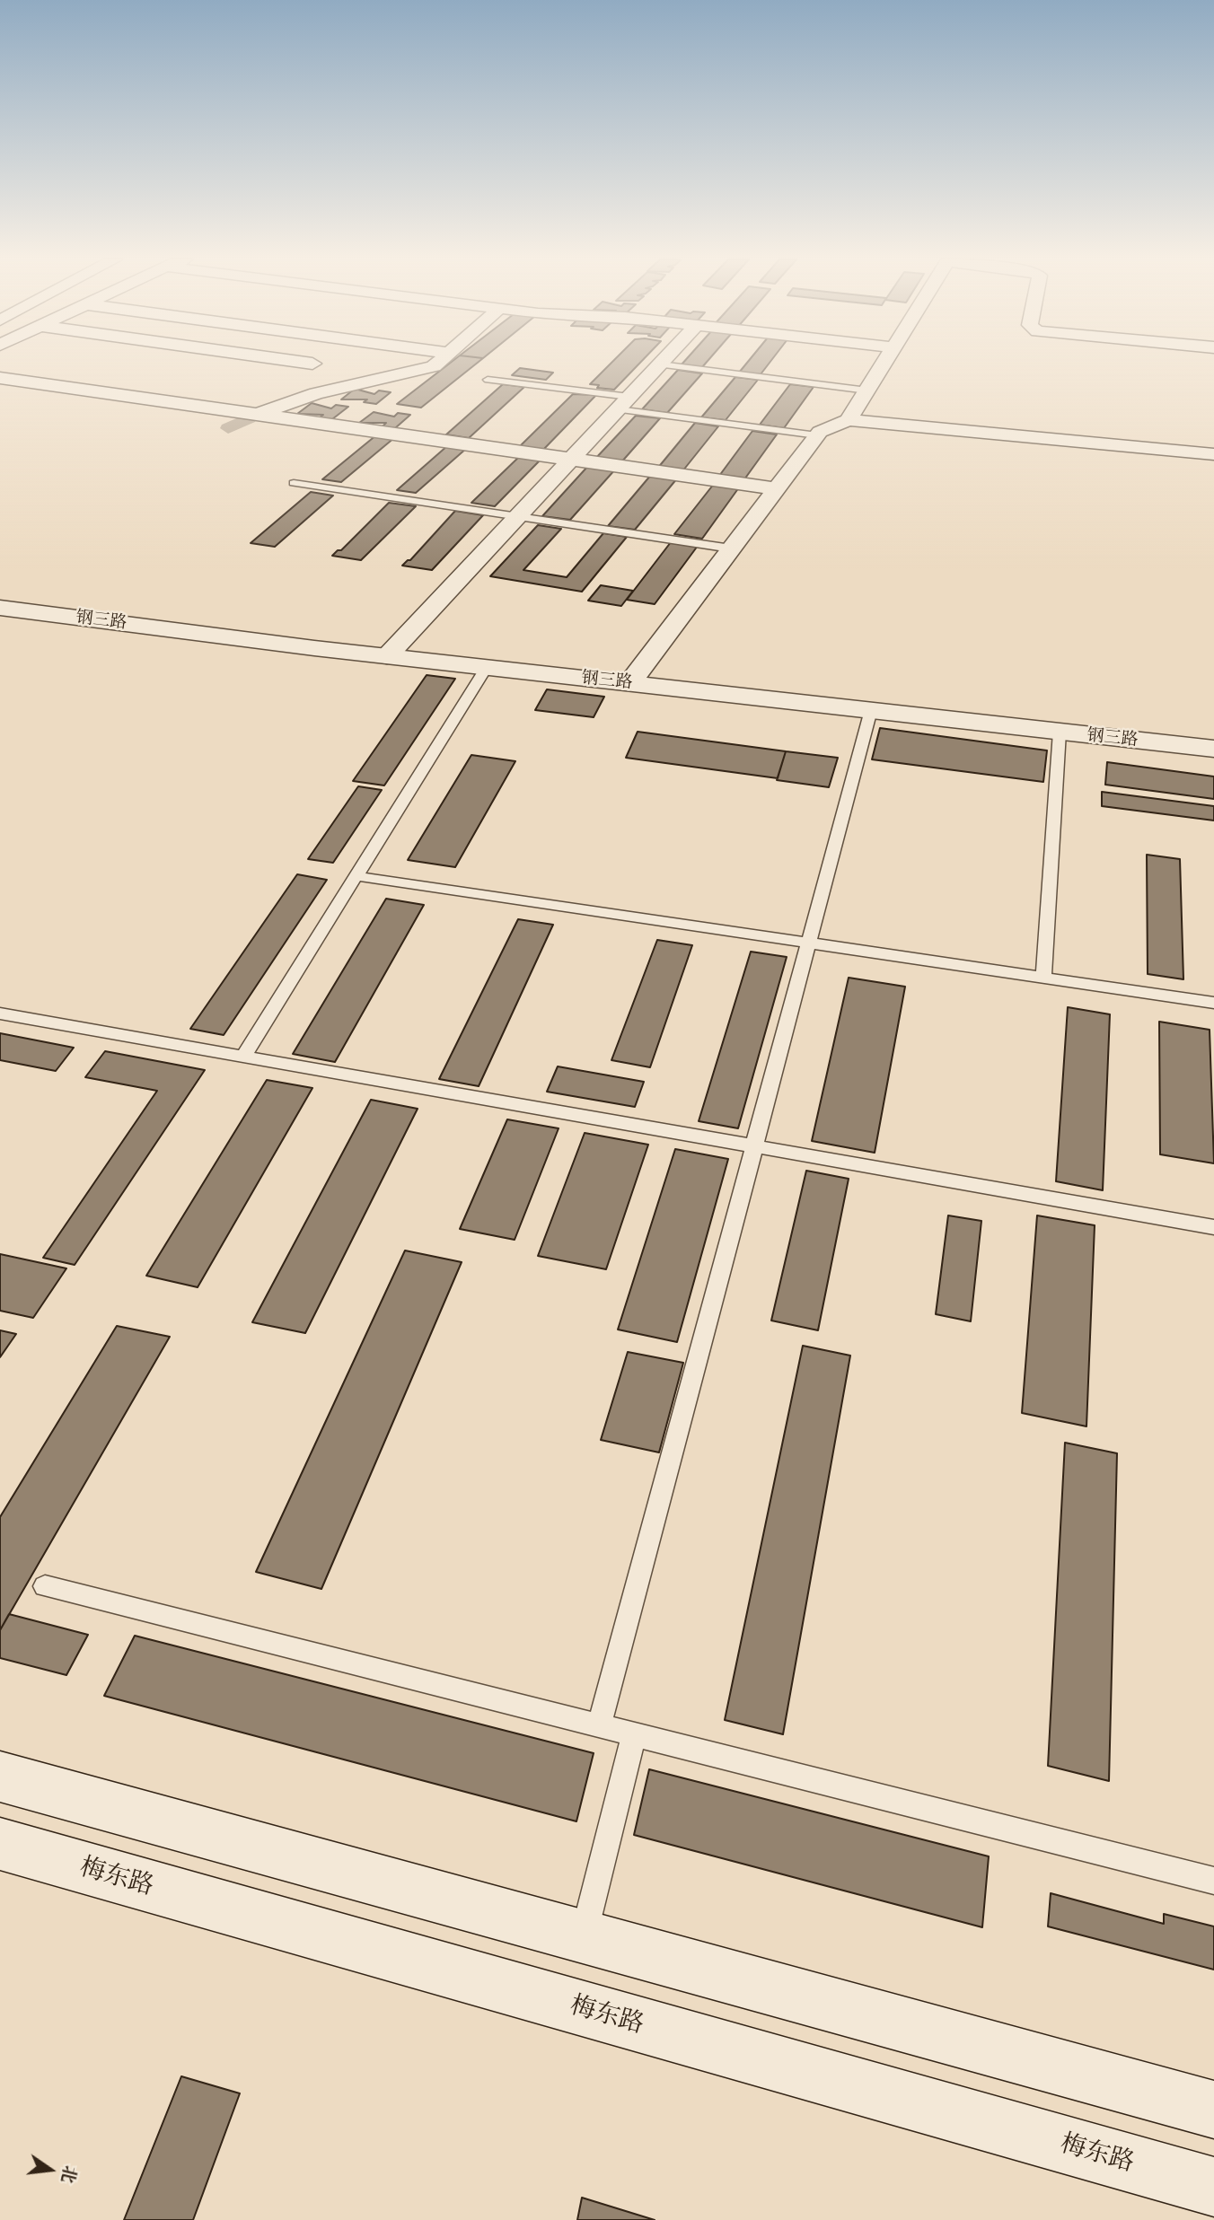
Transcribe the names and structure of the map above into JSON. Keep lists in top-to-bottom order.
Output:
{
  "streets": {
    "street": ["钢三路", "梅东路"]
  },
  "north": "right"
}
